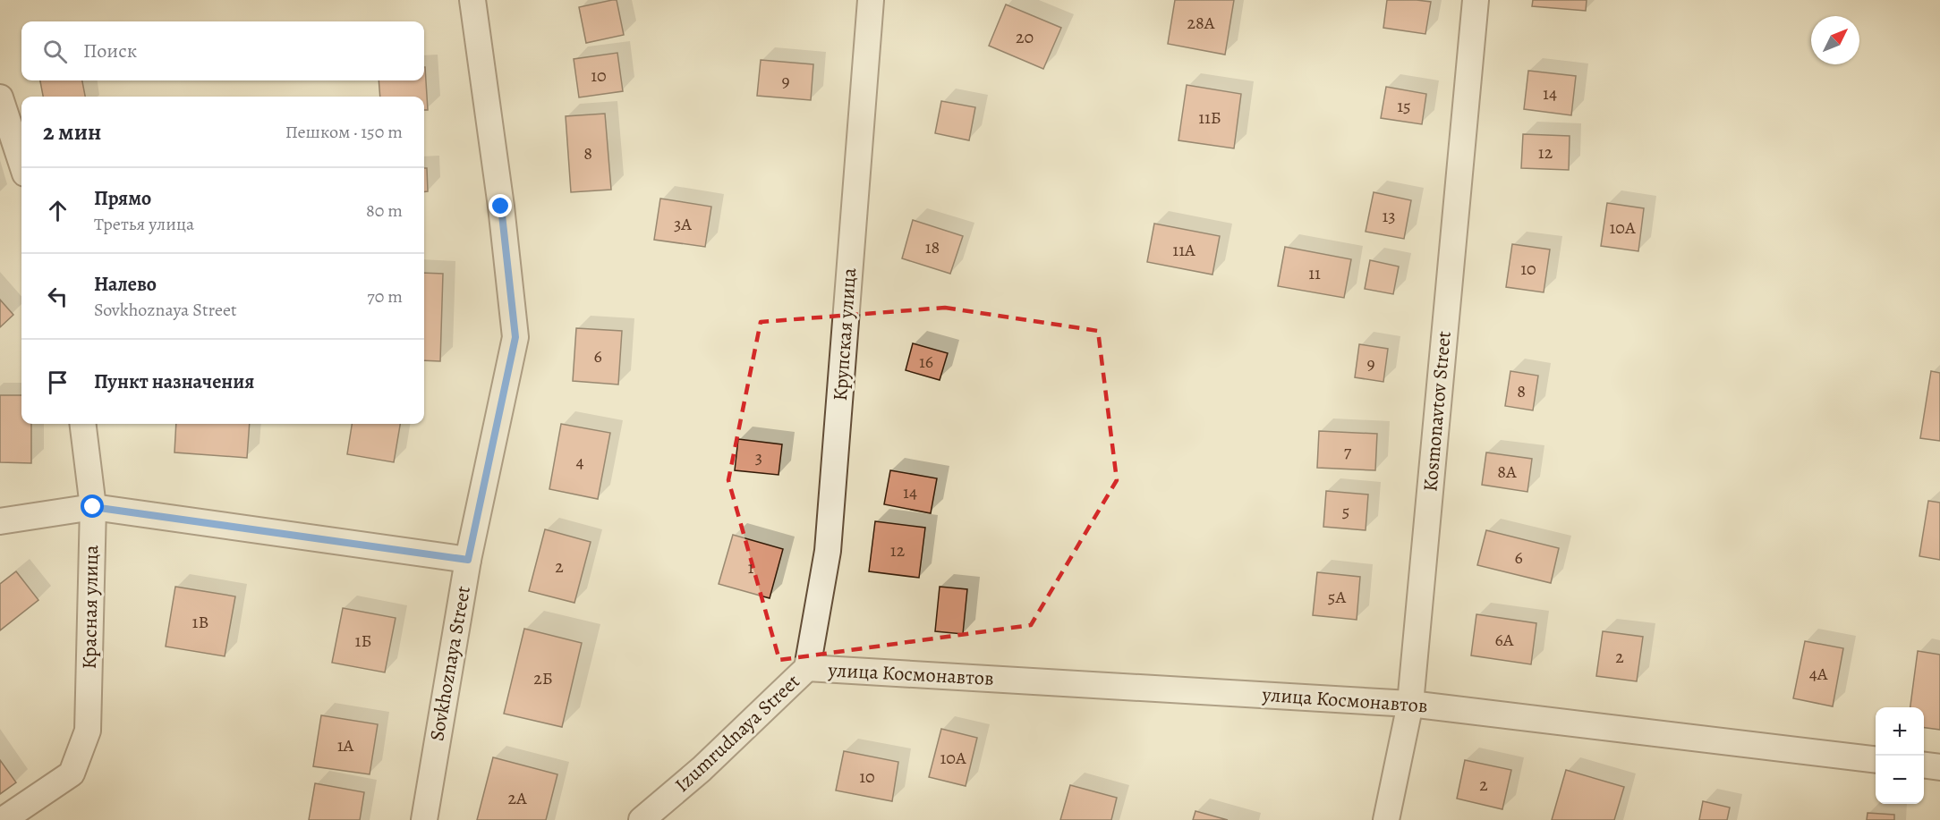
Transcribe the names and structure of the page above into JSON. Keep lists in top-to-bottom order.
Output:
{
  "streets": {
    "street": [
      "Крупская улица",
      "Kosmonavtov Street",
      "Красная улица",
      "Sovkhoznaya Street",
      "улица Космонавтов",
      "Izumrudnaya Street"
    ]
  },
  "crossings": [
    ["Крупская улица", "улица Космонавтов"],
    ["Крупская улица", "Izumrudnaya Street"],
    ["Kosmonavtov Street", "улица Космонавтов"],
    ["улица Космонавтов", "Izumrudnaya Street"]
  ],
  "house_numbers": [
    "28А",
    "20",
    "10",
    "9",
    "14",
    "15",
    "11Б",
    "12",
    "8",
    "13",
    "3А",
    "10А",
    "18",
    "11А",
    "10",
    "11",
    "6",
    "16",
    "9",
    "8",
    "7",
    "3",
    "4",
    "8А",
    "14",
    "5",
    "12",
    "6",
    "2",
    "1",
    "5А",
    "1В",
    "6А",
    "1Б",
    "2",
    "4А",
    "2Б",
    "1А",
    "10А",
    "10",
    "2",
    "2А"
  ],
  "north": "top right",
  "page": {
    "search": "Поиск",
    "heading": ["2 мин", "Пешком · 150 m"],
    "list": [
      ["Прямо", "Третья улица", "80 m"],
      ["Налево", "Sovkhoznaya Street", "70 m"],
      "Пункт назначения"
    ],
    "map_buttons": ["+", "−"]
  }
}
